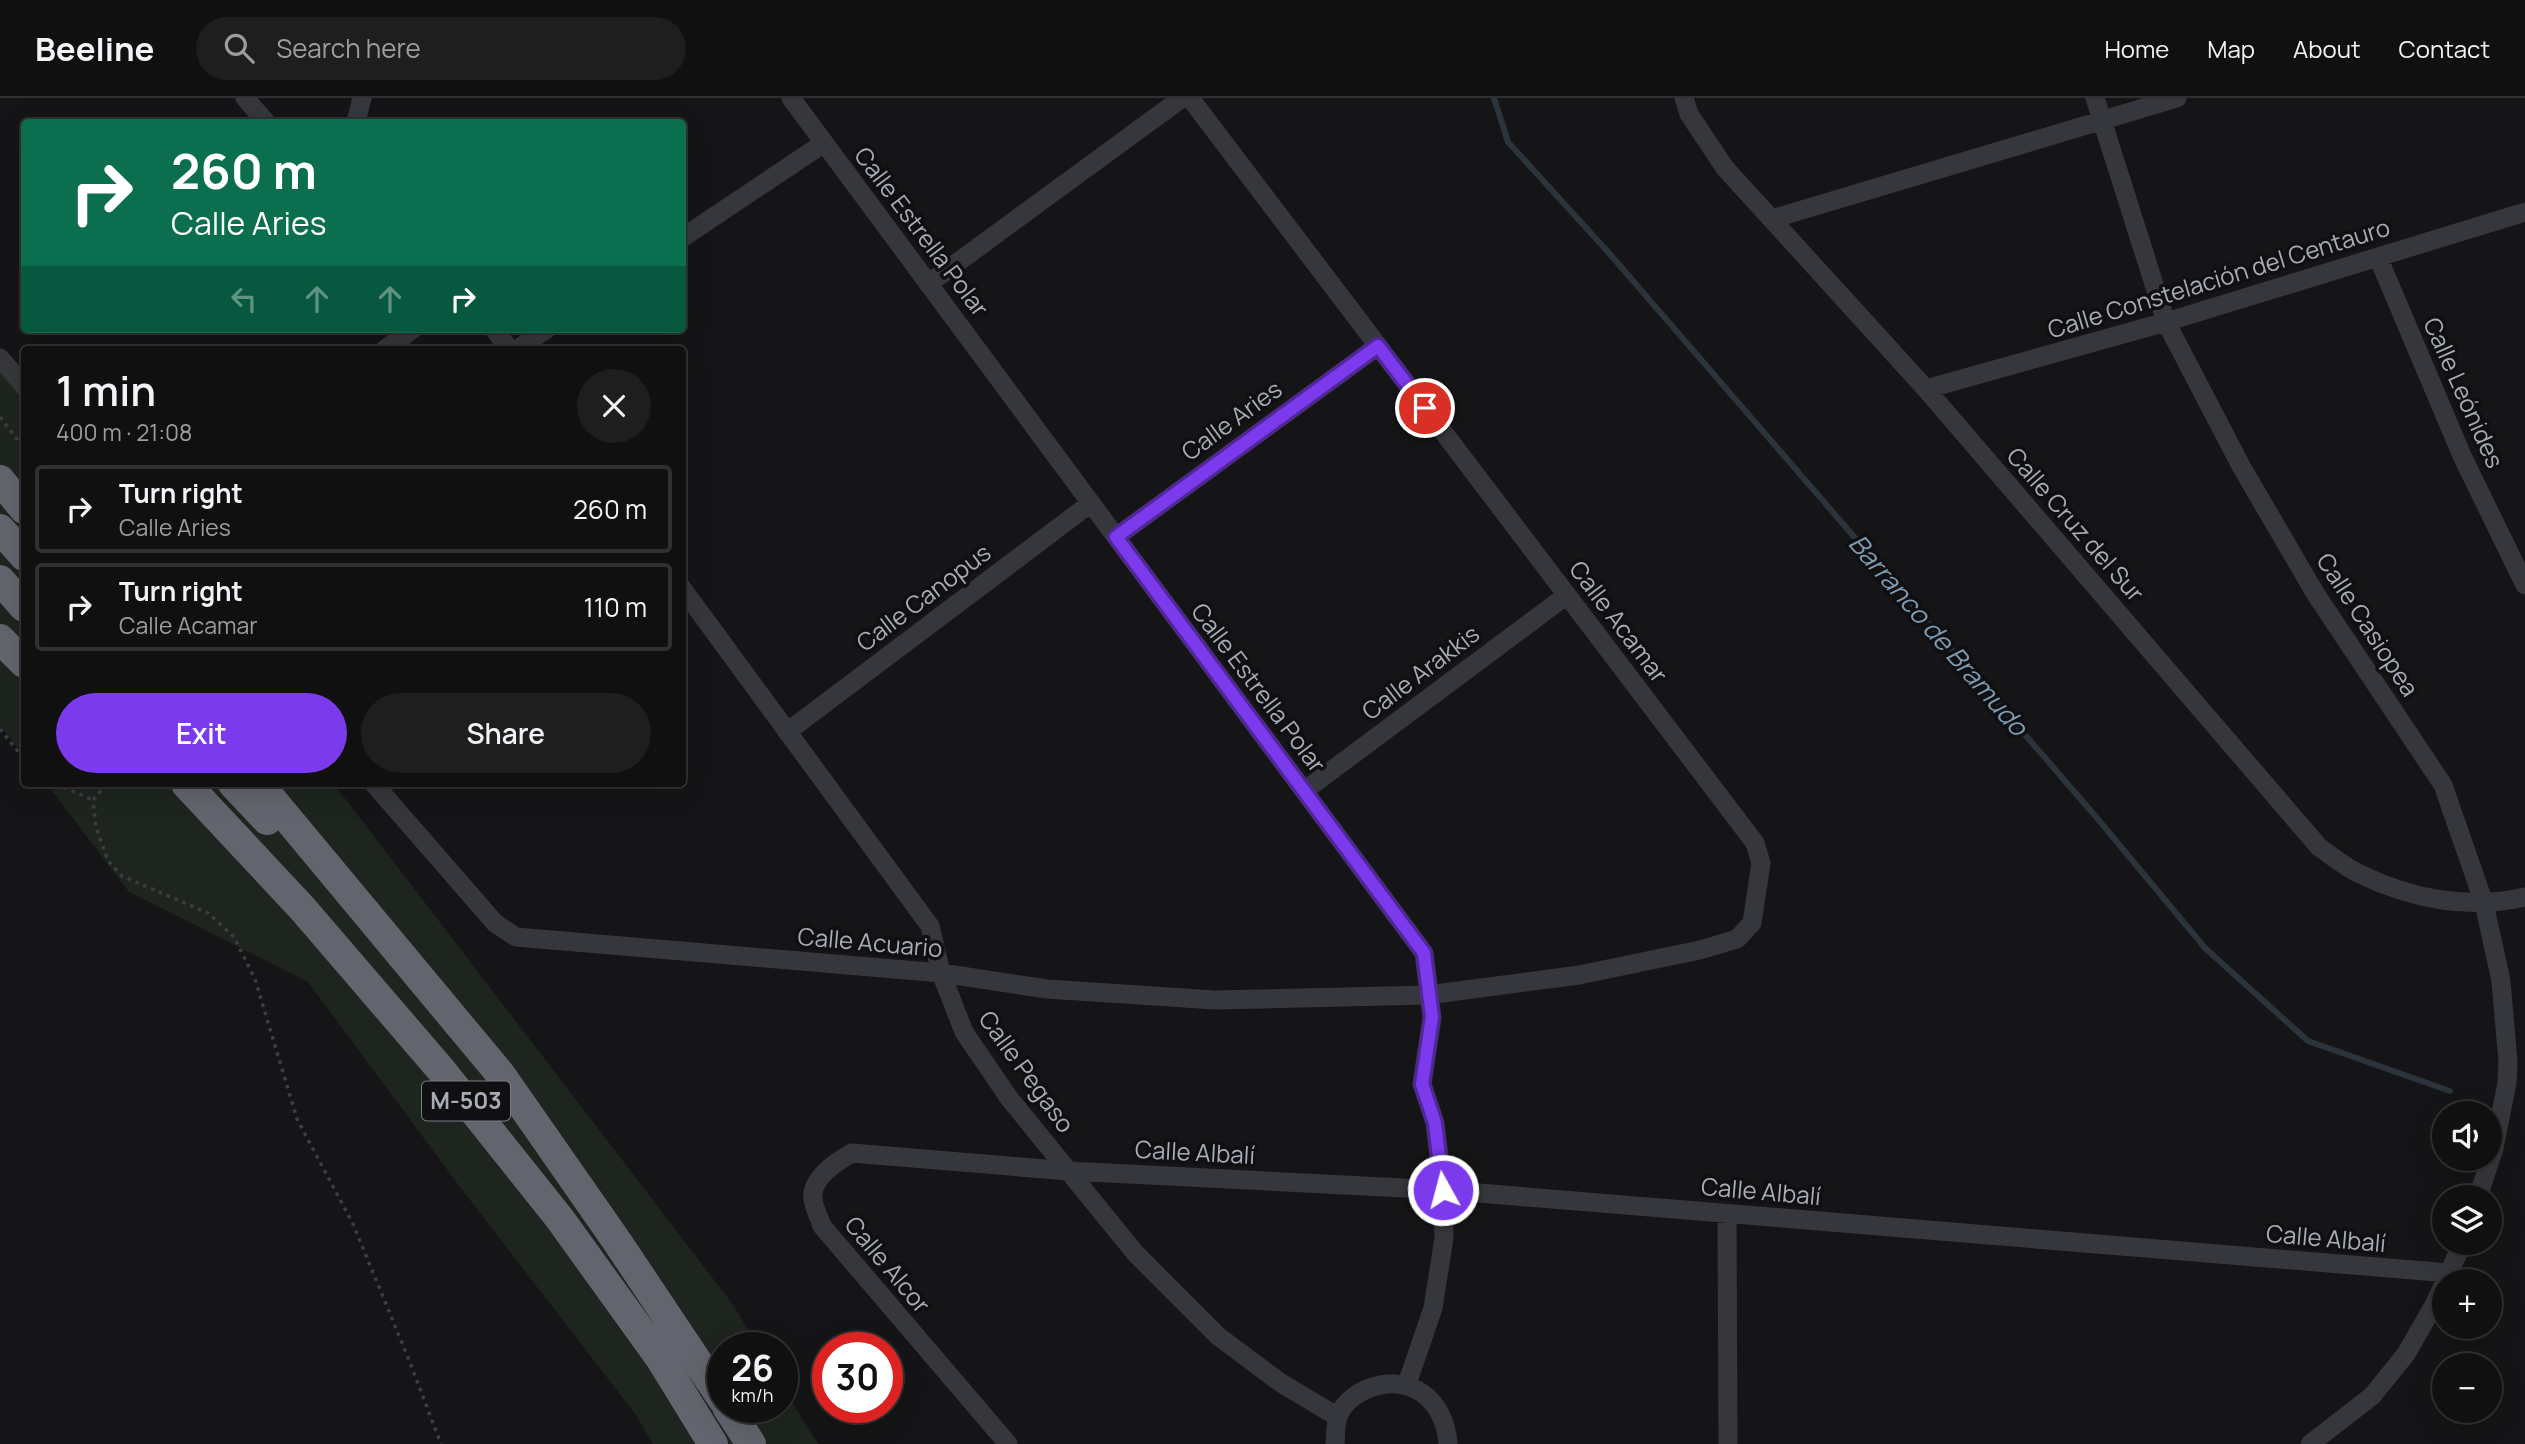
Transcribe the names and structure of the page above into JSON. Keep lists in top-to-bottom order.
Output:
{
  "streets": {
    "highway": ["M-503"],
    "street": [
      "Calle Estrella Polar",
      "Calle Constelación del Centauro",
      "Calle Leónides",
      "Calle Aries",
      "Calle Cruz del Sur",
      "Calle Canopus",
      "Calle Acamar",
      "Calle Casiopea",
      "Calle Arakkis",
      "Calle Acuario",
      "Calle Pegaso",
      "Calle Albalí",
      "Calle Alcor"
    ]
  },
  "crossings": [
    ["Calle Estrella Polar", "Calle Aries"],
    ["Calle Estrella Polar", "Calle Canopus"],
    ["Calle Estrella Polar", "Calle Acamar"],
    ["Calle Estrella Polar", "Calle Arakkis"],
    ["Calle Estrella Polar", "Calle Acuario"],
    ["Calle Estrella Polar", "Calle Albalí"],
    ["Calle Constelación del Centauro", "Calle Leónides"],
    ["Calle Constelación del Centauro", "Calle Cruz del Sur"],
    ["Calle Constelación del Centauro", "Calle Casiopea"],
    ["Calle Aries", "Calle Acamar"],
    ["Calle Cruz del Sur", "Calle Casiopea"],
    ["Calle Canopus", "Calle Pegaso"],
    ["Calle Acamar", "Calle Arakkis"],
    ["Calle Acamar", "Calle Acuario"],
    ["Calle Acuario", "Calle Pegaso"],
    ["Calle Pegaso", "Calle Albalí"],
    ["Calle Pegaso", "Calle Alcor"],
    ["Calle Albalí", "Calle Alcor"]
  ],
  "water": ["Barranco de Bramudo"],
  "page": {
    "header": "Beeline",
    "search": "Search here",
    "nav": [
      "Home",
      "Map",
      "About",
      "Contact"
    ],
    "turn": ["260 m", "Calle Aries"],
    "heading": ["1 min", "400 m · 21:08"],
    "list": [
      {
        "name": "Turn right",
        "note": "Calle Aries",
        "value": "260 m"
      },
      {
        "name": "Turn right",
        "note": "Calle Acamar",
        "value": "110 m"
      }
    ],
    "buttons": ["Exit", "Share"],
    "map_buttons": ["+", "−"],
    "speed": "26 km/h",
    "limit": "30"
  }
}
